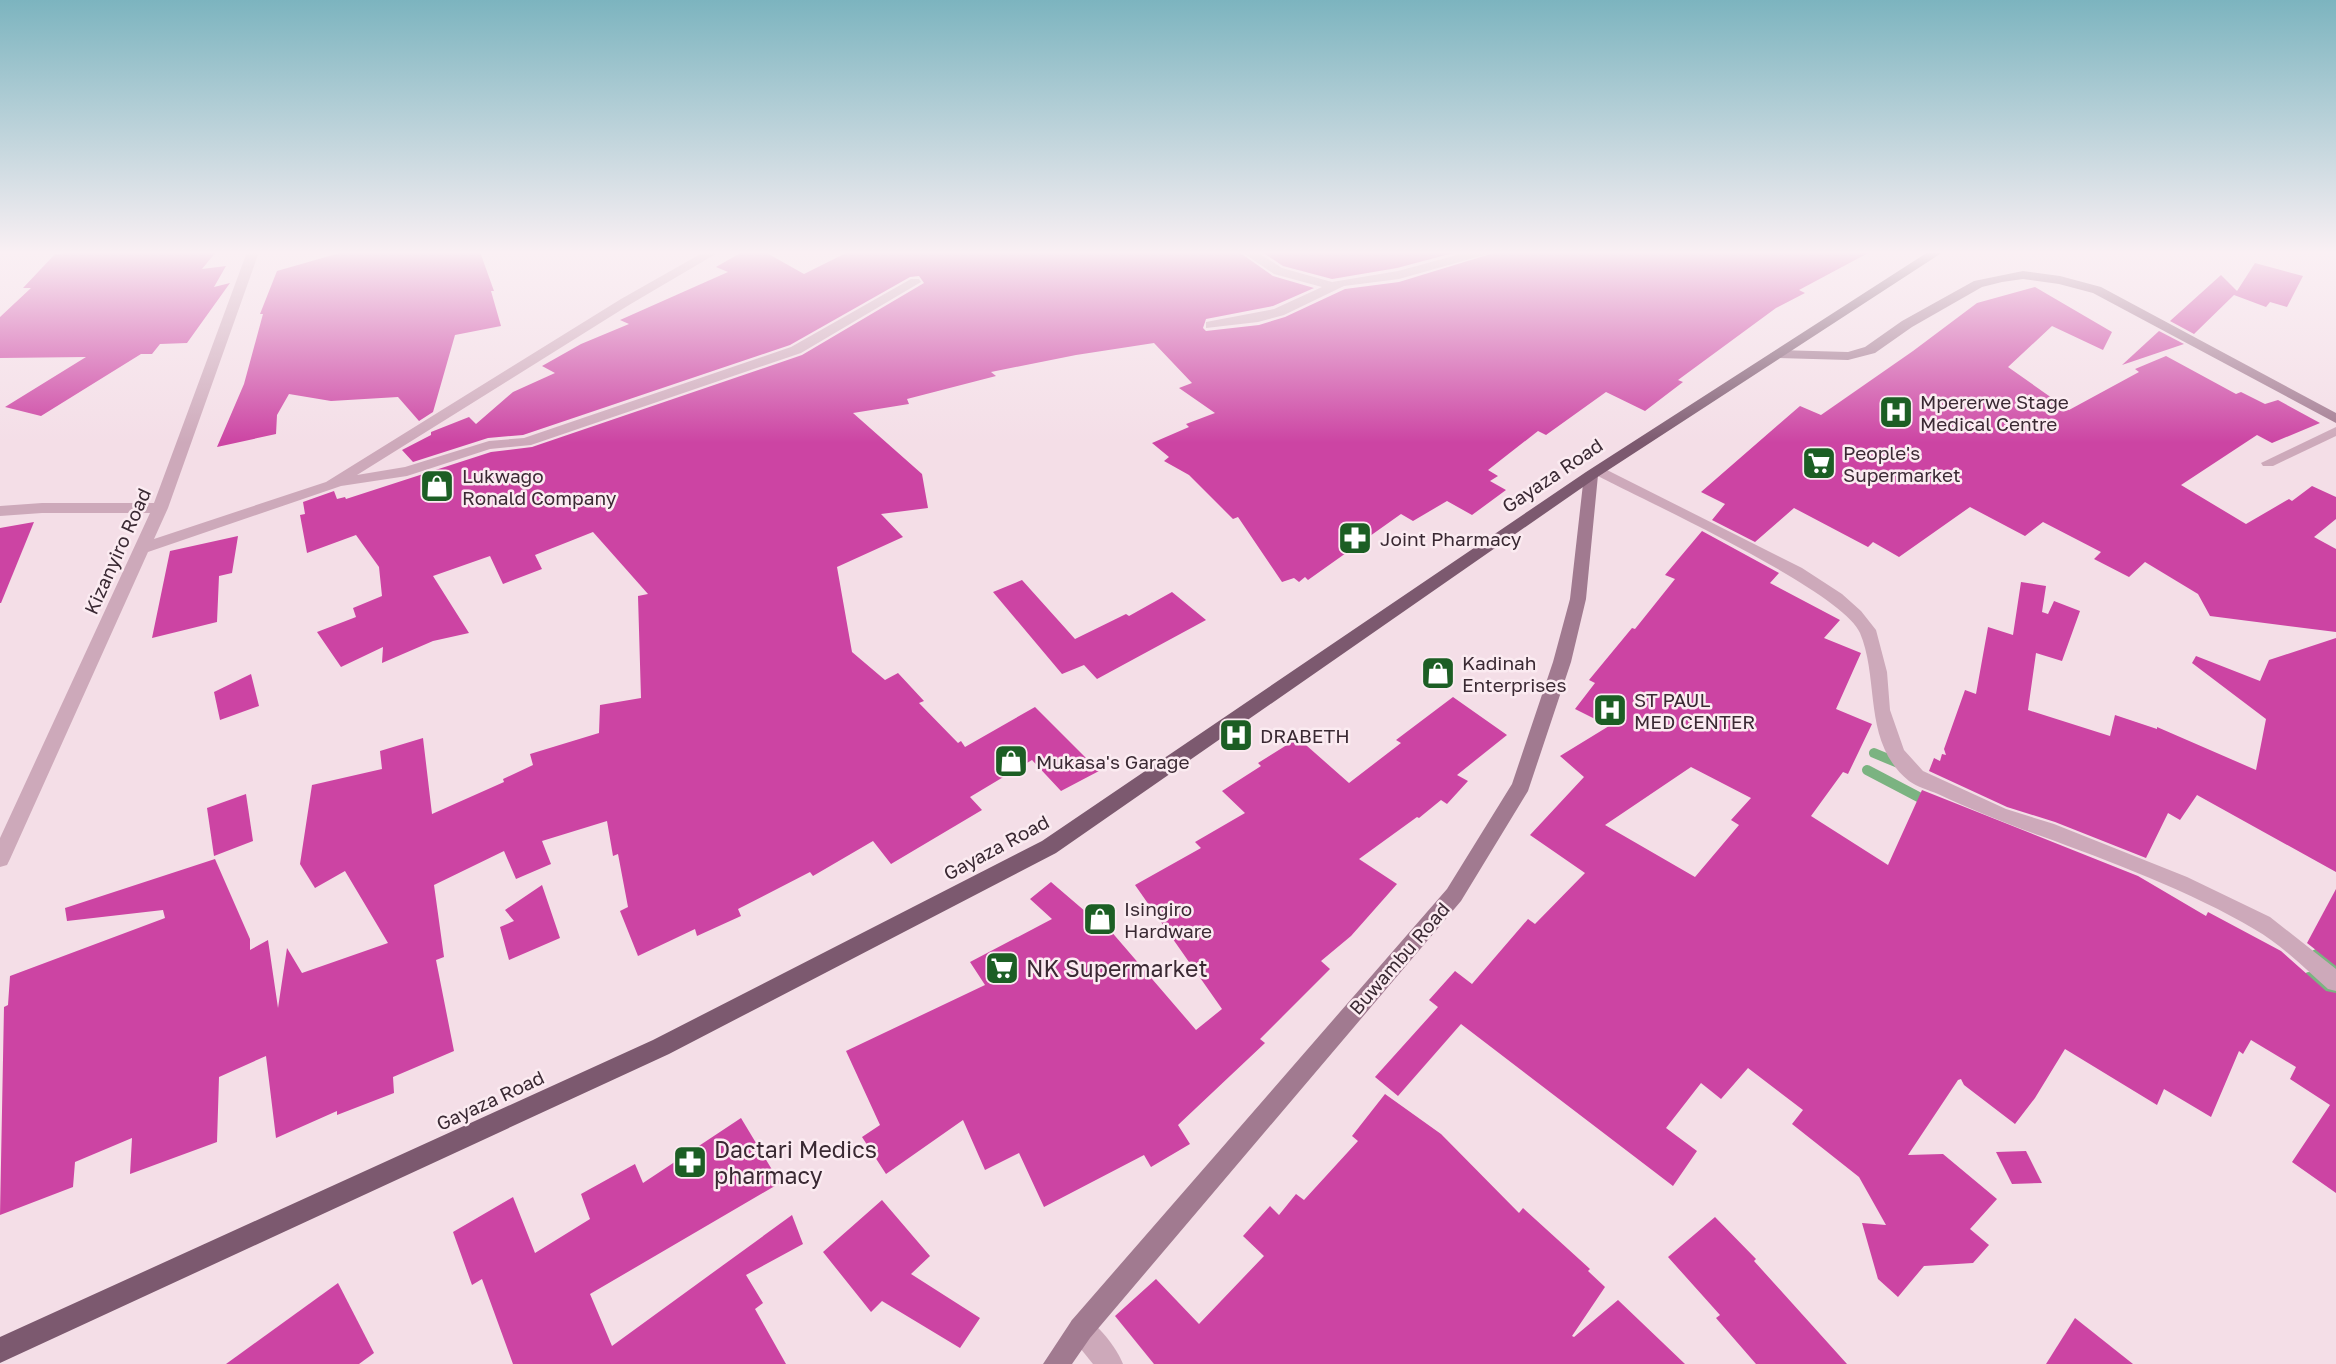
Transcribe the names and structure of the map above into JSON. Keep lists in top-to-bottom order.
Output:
{
  "streets": {
    "main road": ["Gayaza Road"],
    "street": ["Kizanyiro Road", "Buwambu Road"]
  },
  "crossings": [
    ["Gayaza Road", "Buwambu Road"]
  ],
  "places": {
    "hospital": ["Mpererwe Stage Medical Centre", "ST PAUL MED CENTER", "DRABETH"],
    "supermarket": ["People's Supermarket", "NK Supermarket"],
    "shop": [
      "Lukwago Ronald Company",
      "Kadinah Enterprises",
      "Mukasa's Garage",
      "Isingiro Hardware"
    ],
    "pharmacy": ["Joint Pharmacy", "Dactari Medics pharmacy"]
  }
}
